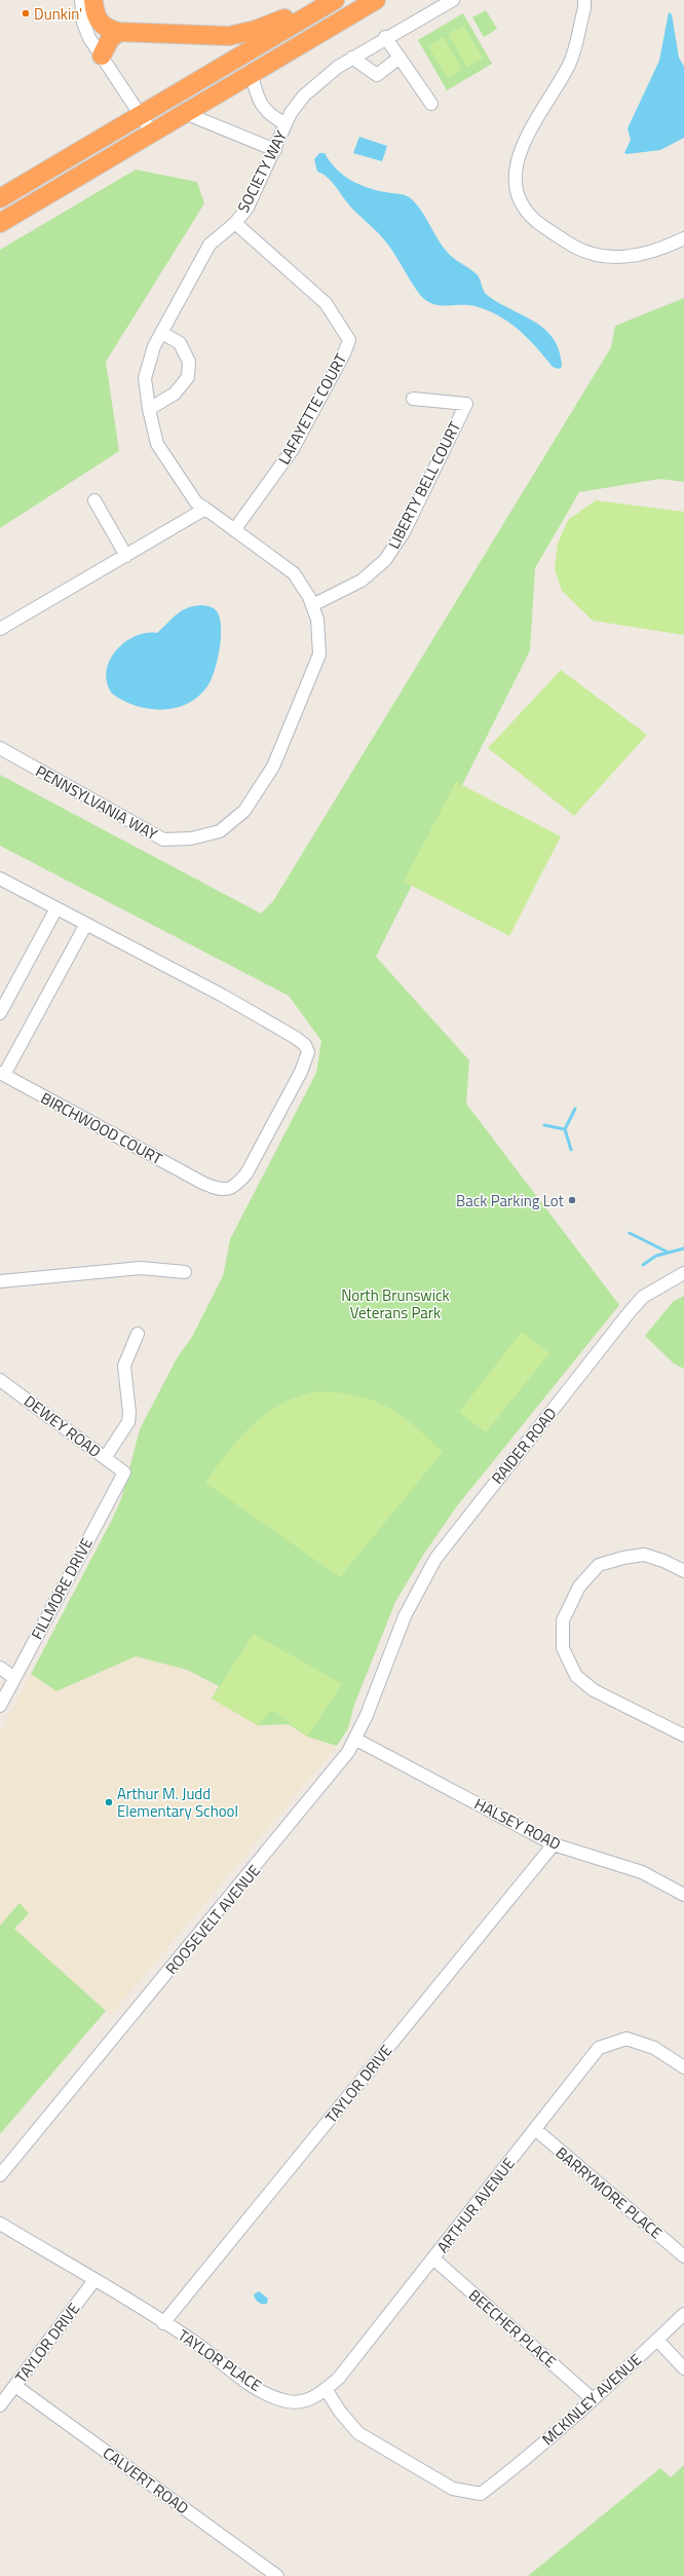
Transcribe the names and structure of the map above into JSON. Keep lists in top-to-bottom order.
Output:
{
  "streets": {
    "street": [
      "SOCIETY WAY",
      "LAFAYETTE COURT",
      "LIBERTY BELL COURT",
      "PENNSYLVANIA WAY",
      "BIRCHWOOD COURT",
      "DEWEY ROAD",
      "RAIDER ROAD",
      "FILLMORE DRIVE",
      "HALSEY ROAD",
      "ROOSEVELT AVENUE",
      "TAYLOR DRIVE",
      "BARRYMORE PLACE",
      "ARTHUR AVENUE",
      "BEECHER PLACE",
      "TAYLOR PLACE",
      "MCKINLEY AVENUE",
      "CALVERT ROAD"
    ]
  },
  "crossings": [
    ["SOCIETY WAY", "LAFAYETTE COURT"],
    ["SOCIETY WAY", "PENNSYLVANIA WAY"],
    ["LAFAYETTE COURT", "PENNSYLVANIA WAY"],
    ["LIBERTY BELL COURT", "PENNSYLVANIA WAY"],
    ["DEWEY ROAD", "FILLMORE DRIVE"],
    ["RAIDER ROAD", "ROOSEVELT AVENUE"],
    ["HALSEY ROAD", "ROOSEVELT AVENUE"],
    ["HALSEY ROAD", "TAYLOR DRIVE"],
    ["TAYLOR DRIVE", "TAYLOR PLACE"],
    ["TAYLOR DRIVE", "CALVERT ROAD"],
    ["BARRYMORE PLACE", "ARTHUR AVENUE"],
    ["ARTHUR AVENUE", "BEECHER PLACE"],
    ["ARTHUR AVENUE", "TAYLOR PLACE"],
    ["ARTHUR AVENUE", "MCKINLEY AVENUE"],
    ["BEECHER PLACE", "MCKINLEY AVENUE"],
    ["TAYLOR PLACE", "MCKINLEY AVENUE"]
  ],
  "parks": ["North Brunswick Veterans Park"],
  "places": ["Dunkin'", "Back Parking Lot", "Arthur M. Judd Elementary School"]
}
